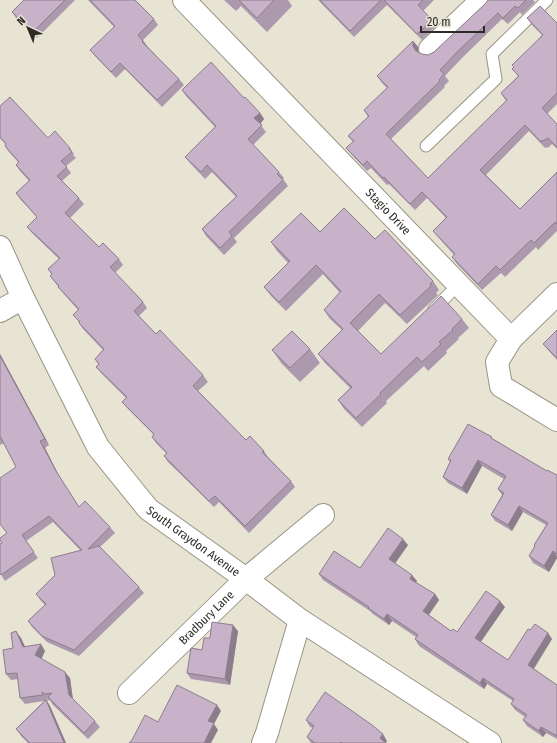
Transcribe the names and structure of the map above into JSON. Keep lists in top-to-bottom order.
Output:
{
  "streets": {
    "street": ["Stagio Drive", "South Graydon Avenue", "Bradbury Lane"]
  },
  "crossings": [
    ["South Graydon Avenue", "Bradbury Lane"]
  ],
  "scale_bar": "20 m",
  "north": "top left"
}
